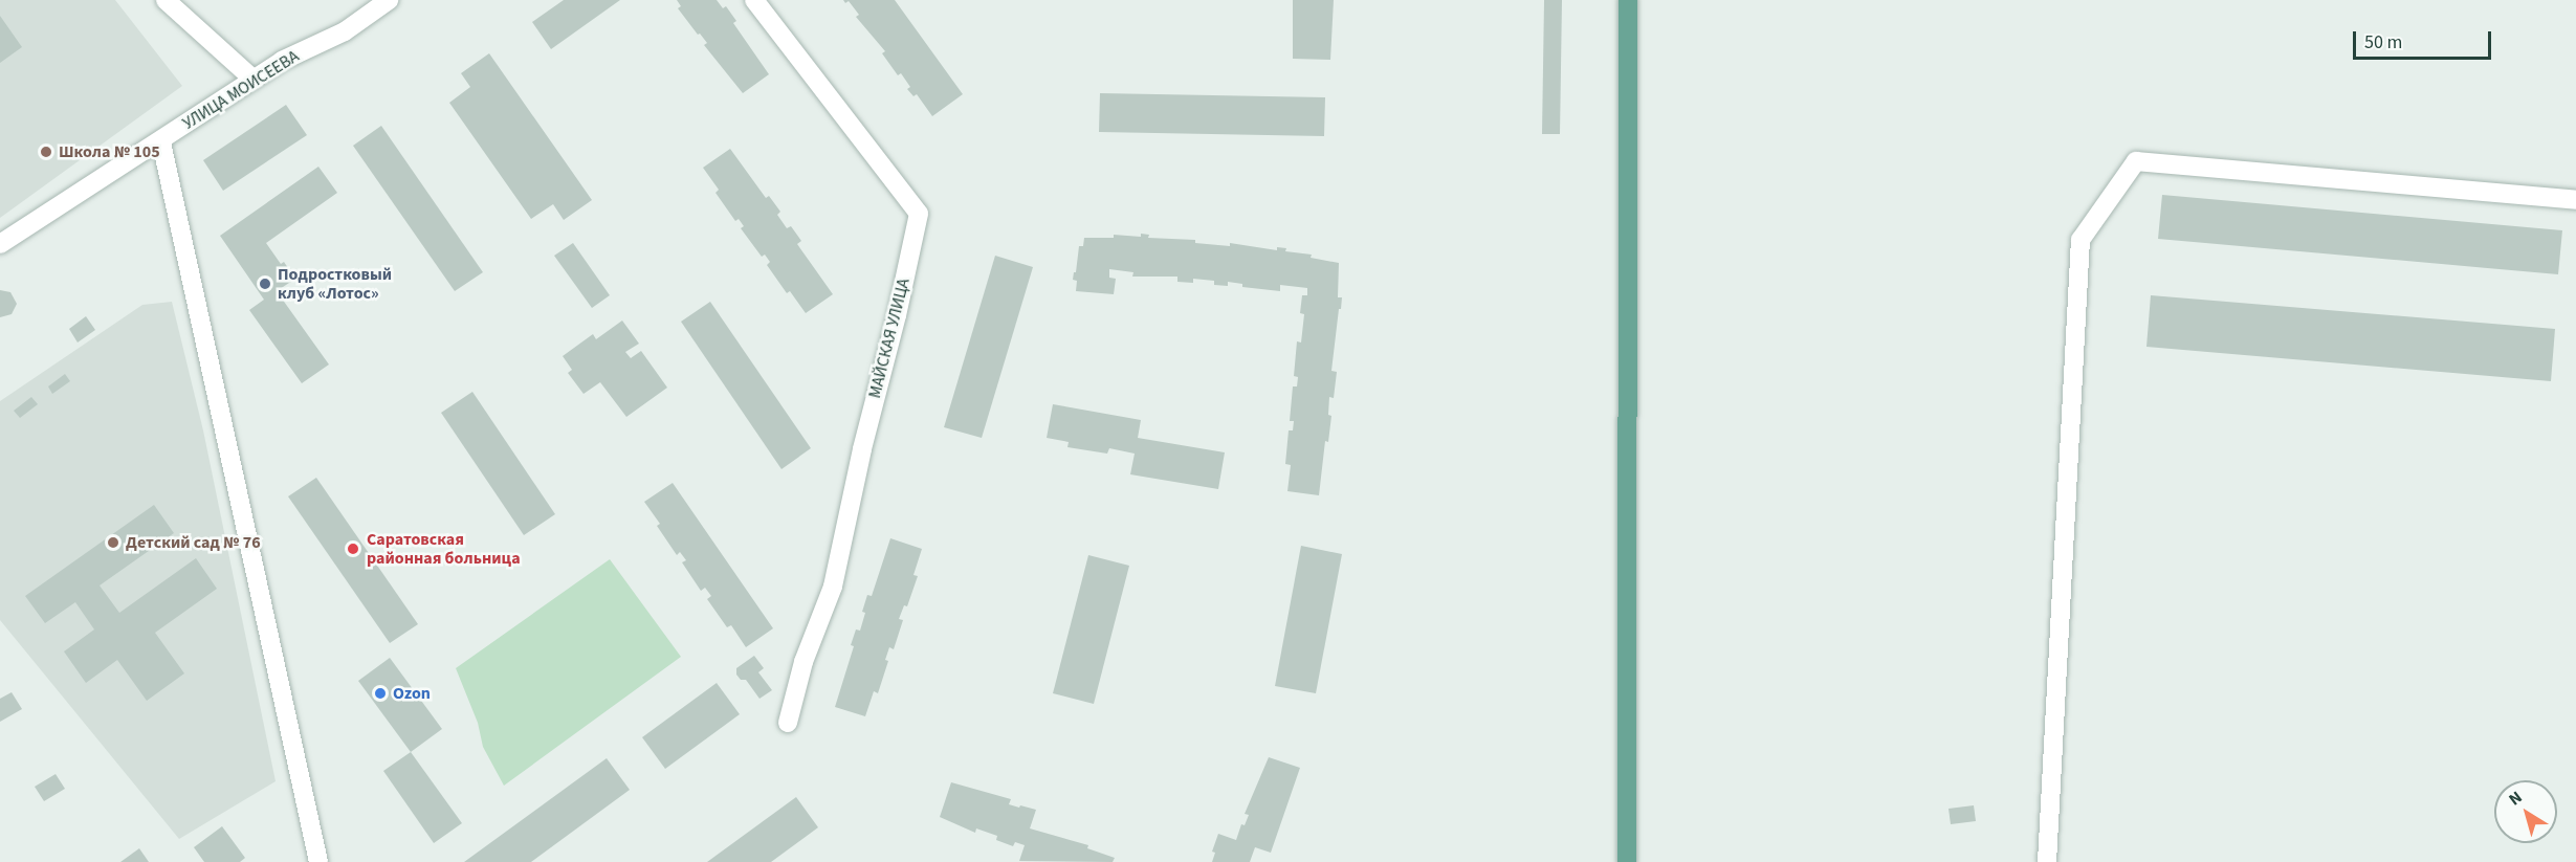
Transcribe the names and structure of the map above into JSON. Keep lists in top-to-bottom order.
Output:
{
  "streets": {
    "street": ["УЛИЦА МОИСЕЕВА", "МАЙСКАЯ УЛИЦА"]
  },
  "places": [
    "Школа № 105",
    "Подростковый клуб «Лотос»",
    "Детский сад № 76",
    "Саратовская районная больница",
    "Ozon"
  ],
  "scale_bar": "50 m",
  "north": "top left"
}
